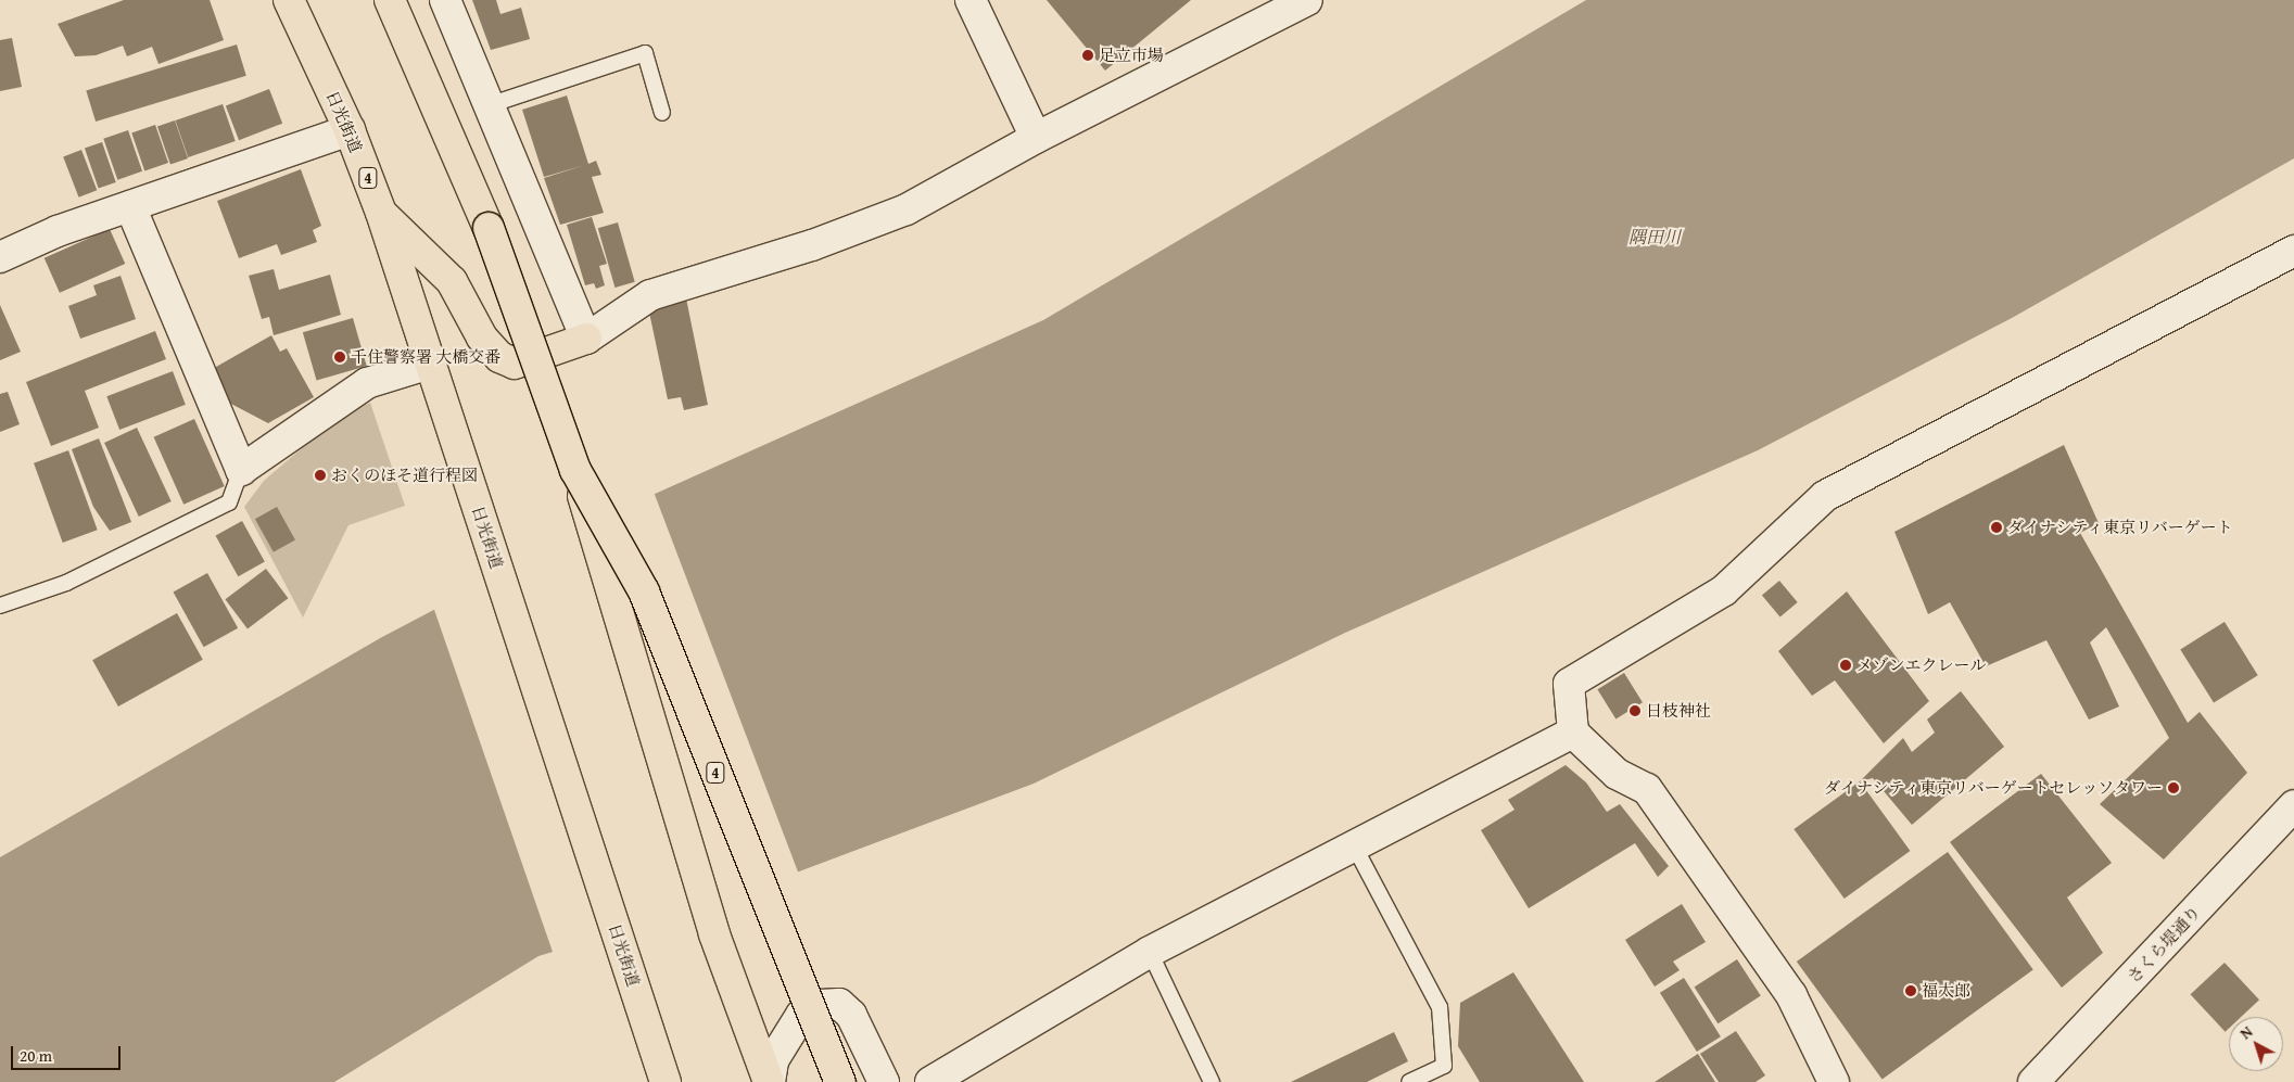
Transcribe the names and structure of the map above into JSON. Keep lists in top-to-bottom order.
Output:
{
  "streets": {
    "highway": ["日光街道", "4"],
    "street": ["さくら堤通り"]
  },
  "water": ["隅田川"],
  "places": [
    "足立市場",
    "千住警察署 大橋交番",
    "おくのほそ道行程図",
    "ダイナシティ東京リバーゲート",
    "メゾンエクレール",
    "日枝神社",
    "ダイナシティ東京リバーゲートセレッソタワー",
    "福太郎"
  ],
  "scale_bar": "20 m",
  "north": "top left"
}
